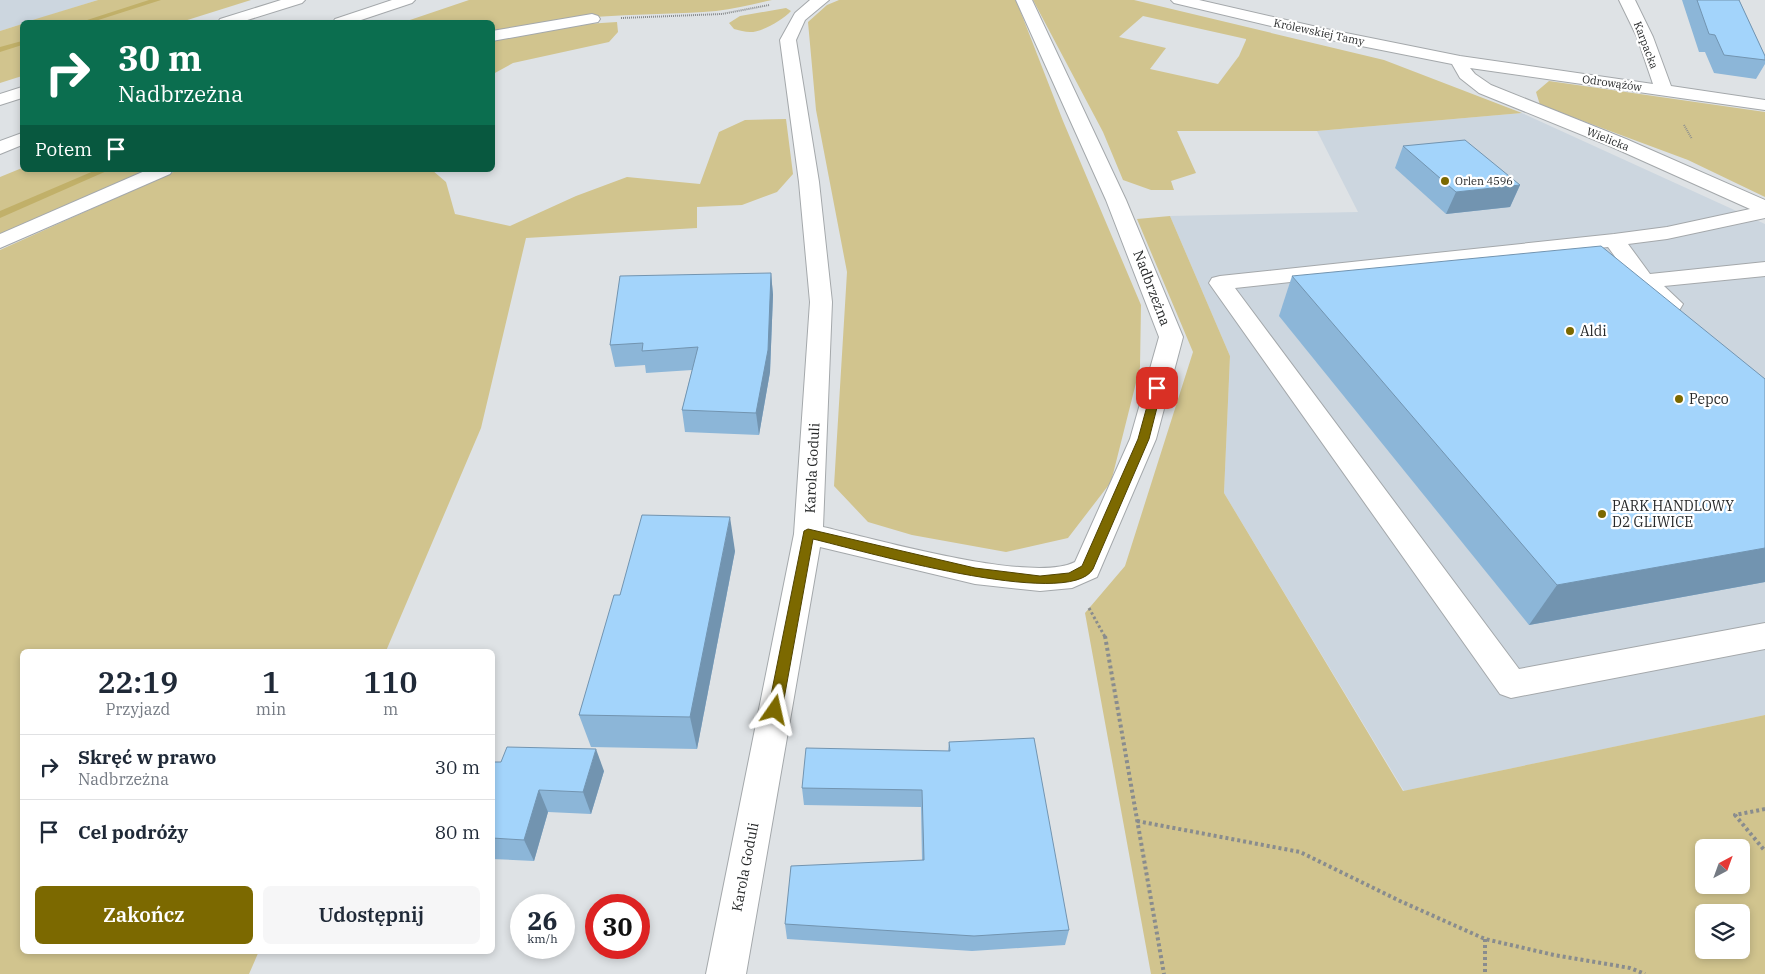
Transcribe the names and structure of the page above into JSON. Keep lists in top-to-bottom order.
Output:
{
  "streets": {
    "main road": [
      "Królewskiej Tamy",
      "Karpacka",
      "Odrowążów",
      "Wielicka",
      "Nadbrzeżna",
      "Karola Goduli"
    ]
  },
  "crossings": [
    ["Królewskiej Tamy", "Odrowążów"],
    ["Królewskiej Tamy", "Wielicka"],
    ["Karpacka", "Odrowążów"],
    ["Odrowążów", "Wielicka"]
  ],
  "places": [
    "Orlen 4596",
    "Aldi",
    "Pepco",
    "PARK HANDLOWY D2 GLIWICE"
  ],
  "north": "top right",
  "page": {
    "turn": ["30 m", "Nadbrzeżna"],
    "then": "Potem",
    "eta": [
      "22:19",
      "Przyjazd",
      "1",
      "min",
      "110",
      "m"
    ],
    "list": [
      {
        "name": "Skręć w prawo",
        "note": "Nadbrzeżna",
        "value": "30 m"
      },
      {
        "name": "Cel podróży",
        "value": "80 m"
      }
    ],
    "buttons": ["Zakończ", "Udostępnij"],
    "speed": "26 km/h",
    "limit": "30"
  }
}
